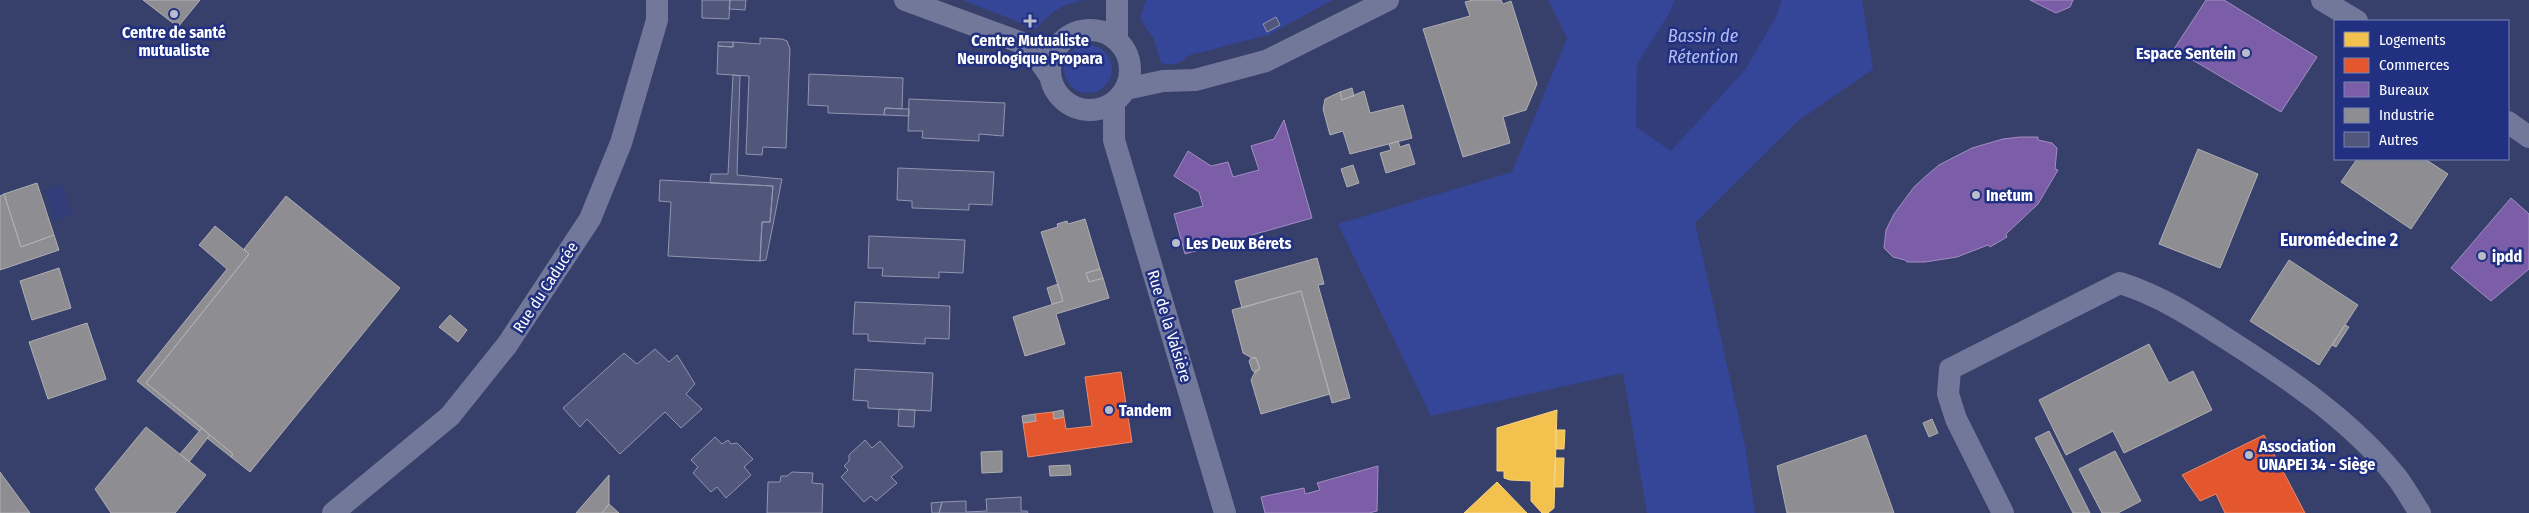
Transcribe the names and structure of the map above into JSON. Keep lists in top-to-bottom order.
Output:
{
  "streets": {
    "street": ["Rue du Caducée", "Rue de la Valsière"]
  },
  "districts": ["Euromédecine 2"],
  "water": ["Bassin de Rétention"],
  "places": {
    "other": [
      "Centre de santé mutualiste",
      "Espace Sentein",
      "Inetum",
      "Les Deux Bérets",
      "ipdd",
      "Tandem",
      "Association UNAPEI 34 - Siège"
    ],
    "health": ["Centre Mutualiste Neurologique Propara"]
  },
  "legend": [
    "Logements",
    "Commerces",
    "Bureaux",
    "Industrie",
    "Autres"
  ]
}
